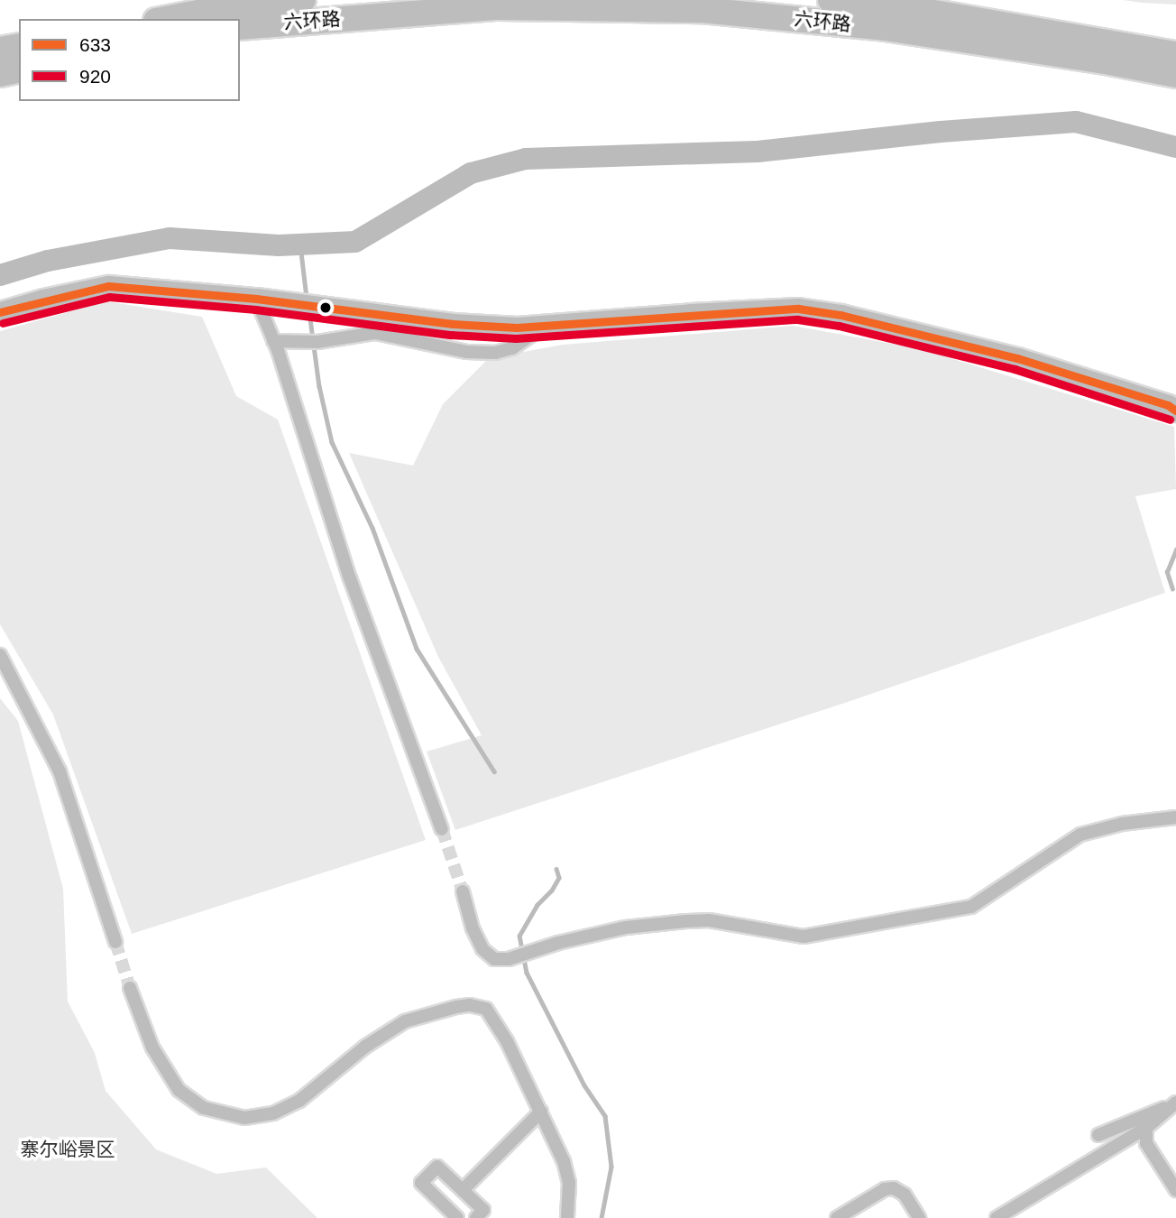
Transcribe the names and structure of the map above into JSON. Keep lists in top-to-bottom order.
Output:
{
  "streets": {
    "highway": ["六环路"]
  },
  "parks": ["寨尔峪景区"],
  "lines": ["transit line 633", "transit line 920"],
  "legend": ["633", "920"]
}
